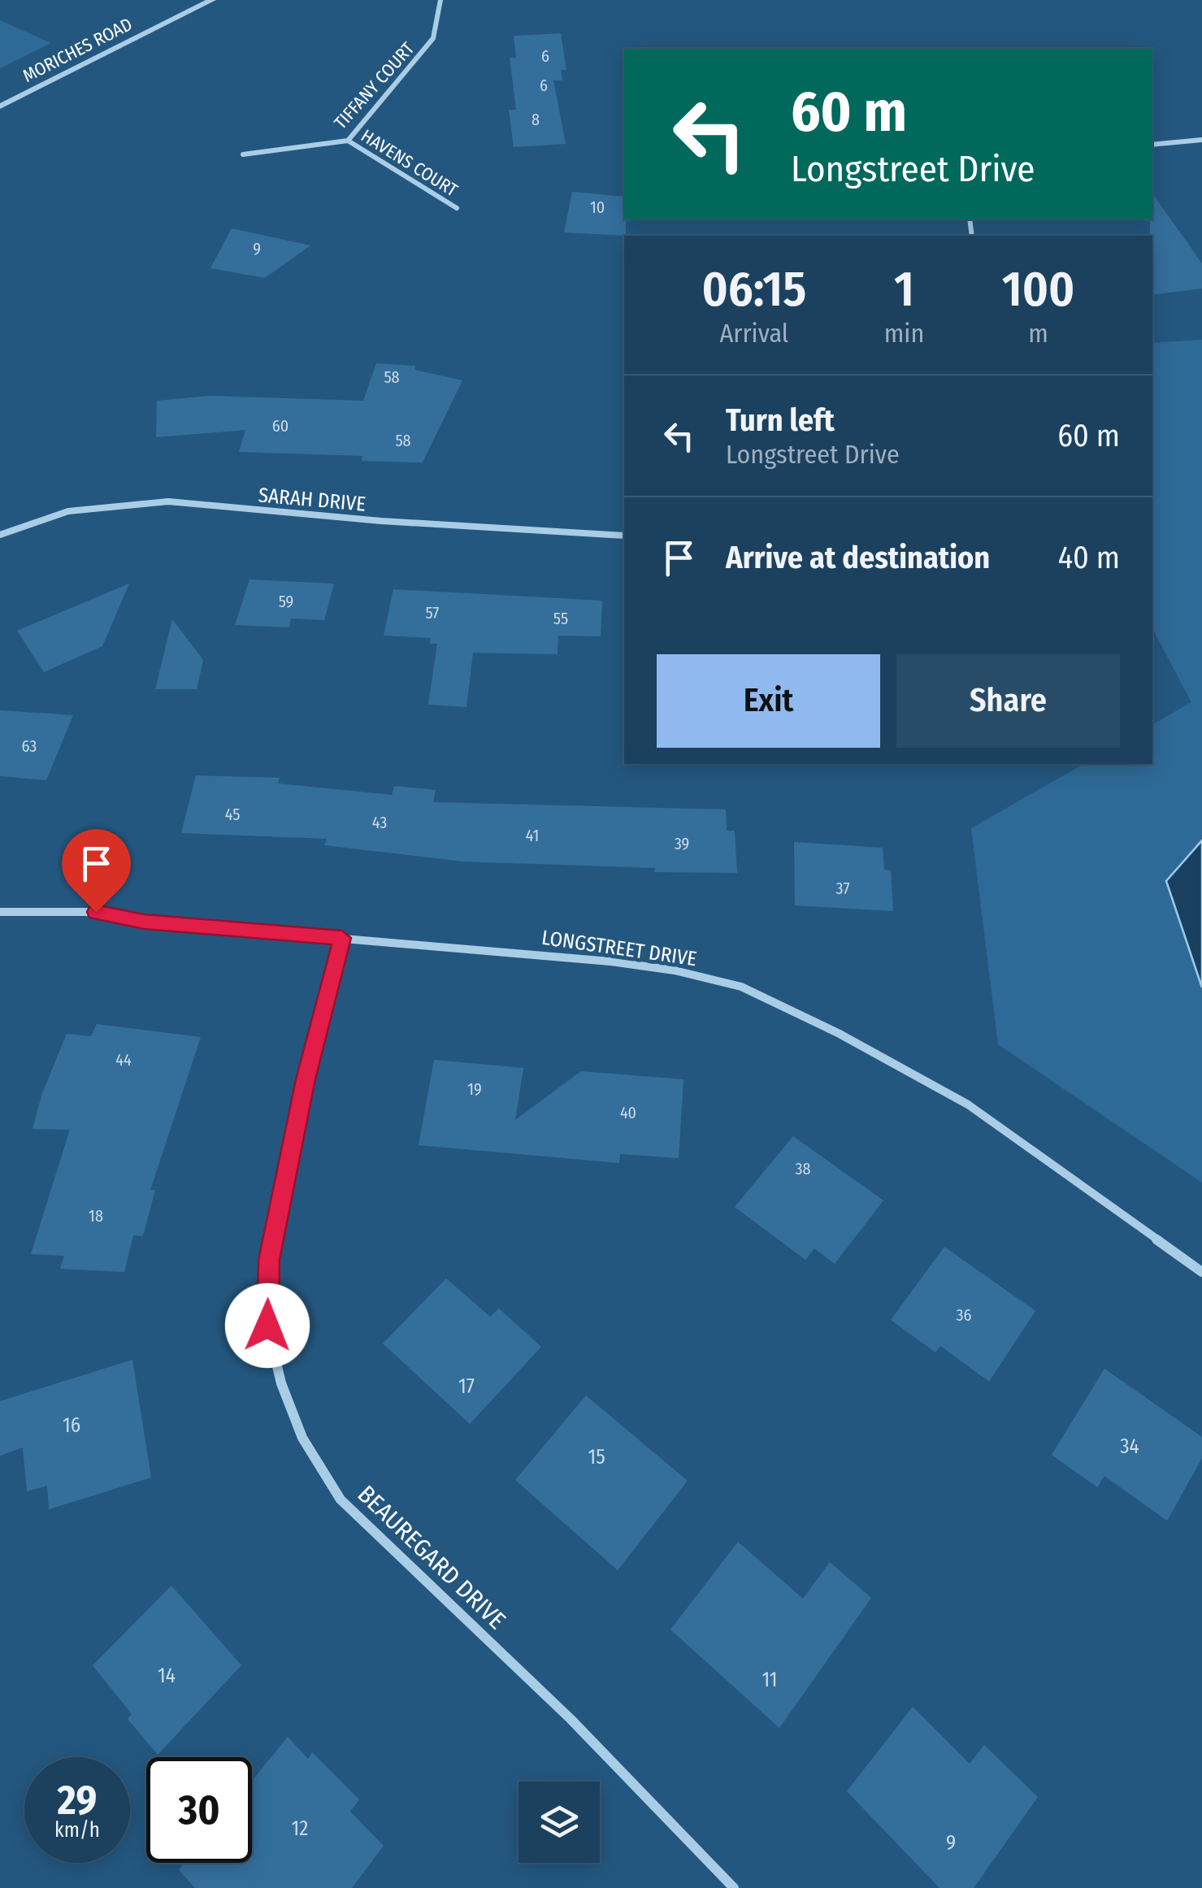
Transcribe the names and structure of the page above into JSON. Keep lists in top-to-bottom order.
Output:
{
  "streets": {
    "street": [
      "MORICHES ROAD",
      "TIFFANY COURT",
      "HAVENS COURT",
      "SARAH DRIVE",
      "LONGSTREET DRIVE",
      "BEAUREGARD DRIVE"
    ]
  },
  "crossings": [
    ["TIFFANY COURT", "HAVENS COURT"],
    ["LONGSTREET DRIVE", "BEAUREGARD DRIVE"]
  ],
  "house_numbers": [
    "6",
    "6",
    "8",
    "10",
    "9",
    "58",
    "60",
    "58",
    "59",
    "57",
    "55",
    "63",
    "45",
    "43",
    "41",
    "39",
    "37",
    "44",
    "19",
    "40",
    "38",
    "18",
    "36",
    "17",
    "16",
    "34",
    "15",
    "14",
    "11",
    "12",
    "9"
  ],
  "page": {
    "turn": ["60 m", "Longstreet Drive"],
    "eta": [
      "06:15",
      "Arrival",
      "1",
      "min",
      "100",
      "m"
    ],
    "list": [
      {
        "name": "Turn left",
        "note": "Longstreet Drive",
        "value": "60 m"
      },
      {
        "name": "Arrive at destination",
        "value": "40 m"
      }
    ],
    "buttons": ["Exit", "Share"],
    "speed": "29 km/h",
    "limit": "30"
  }
}
